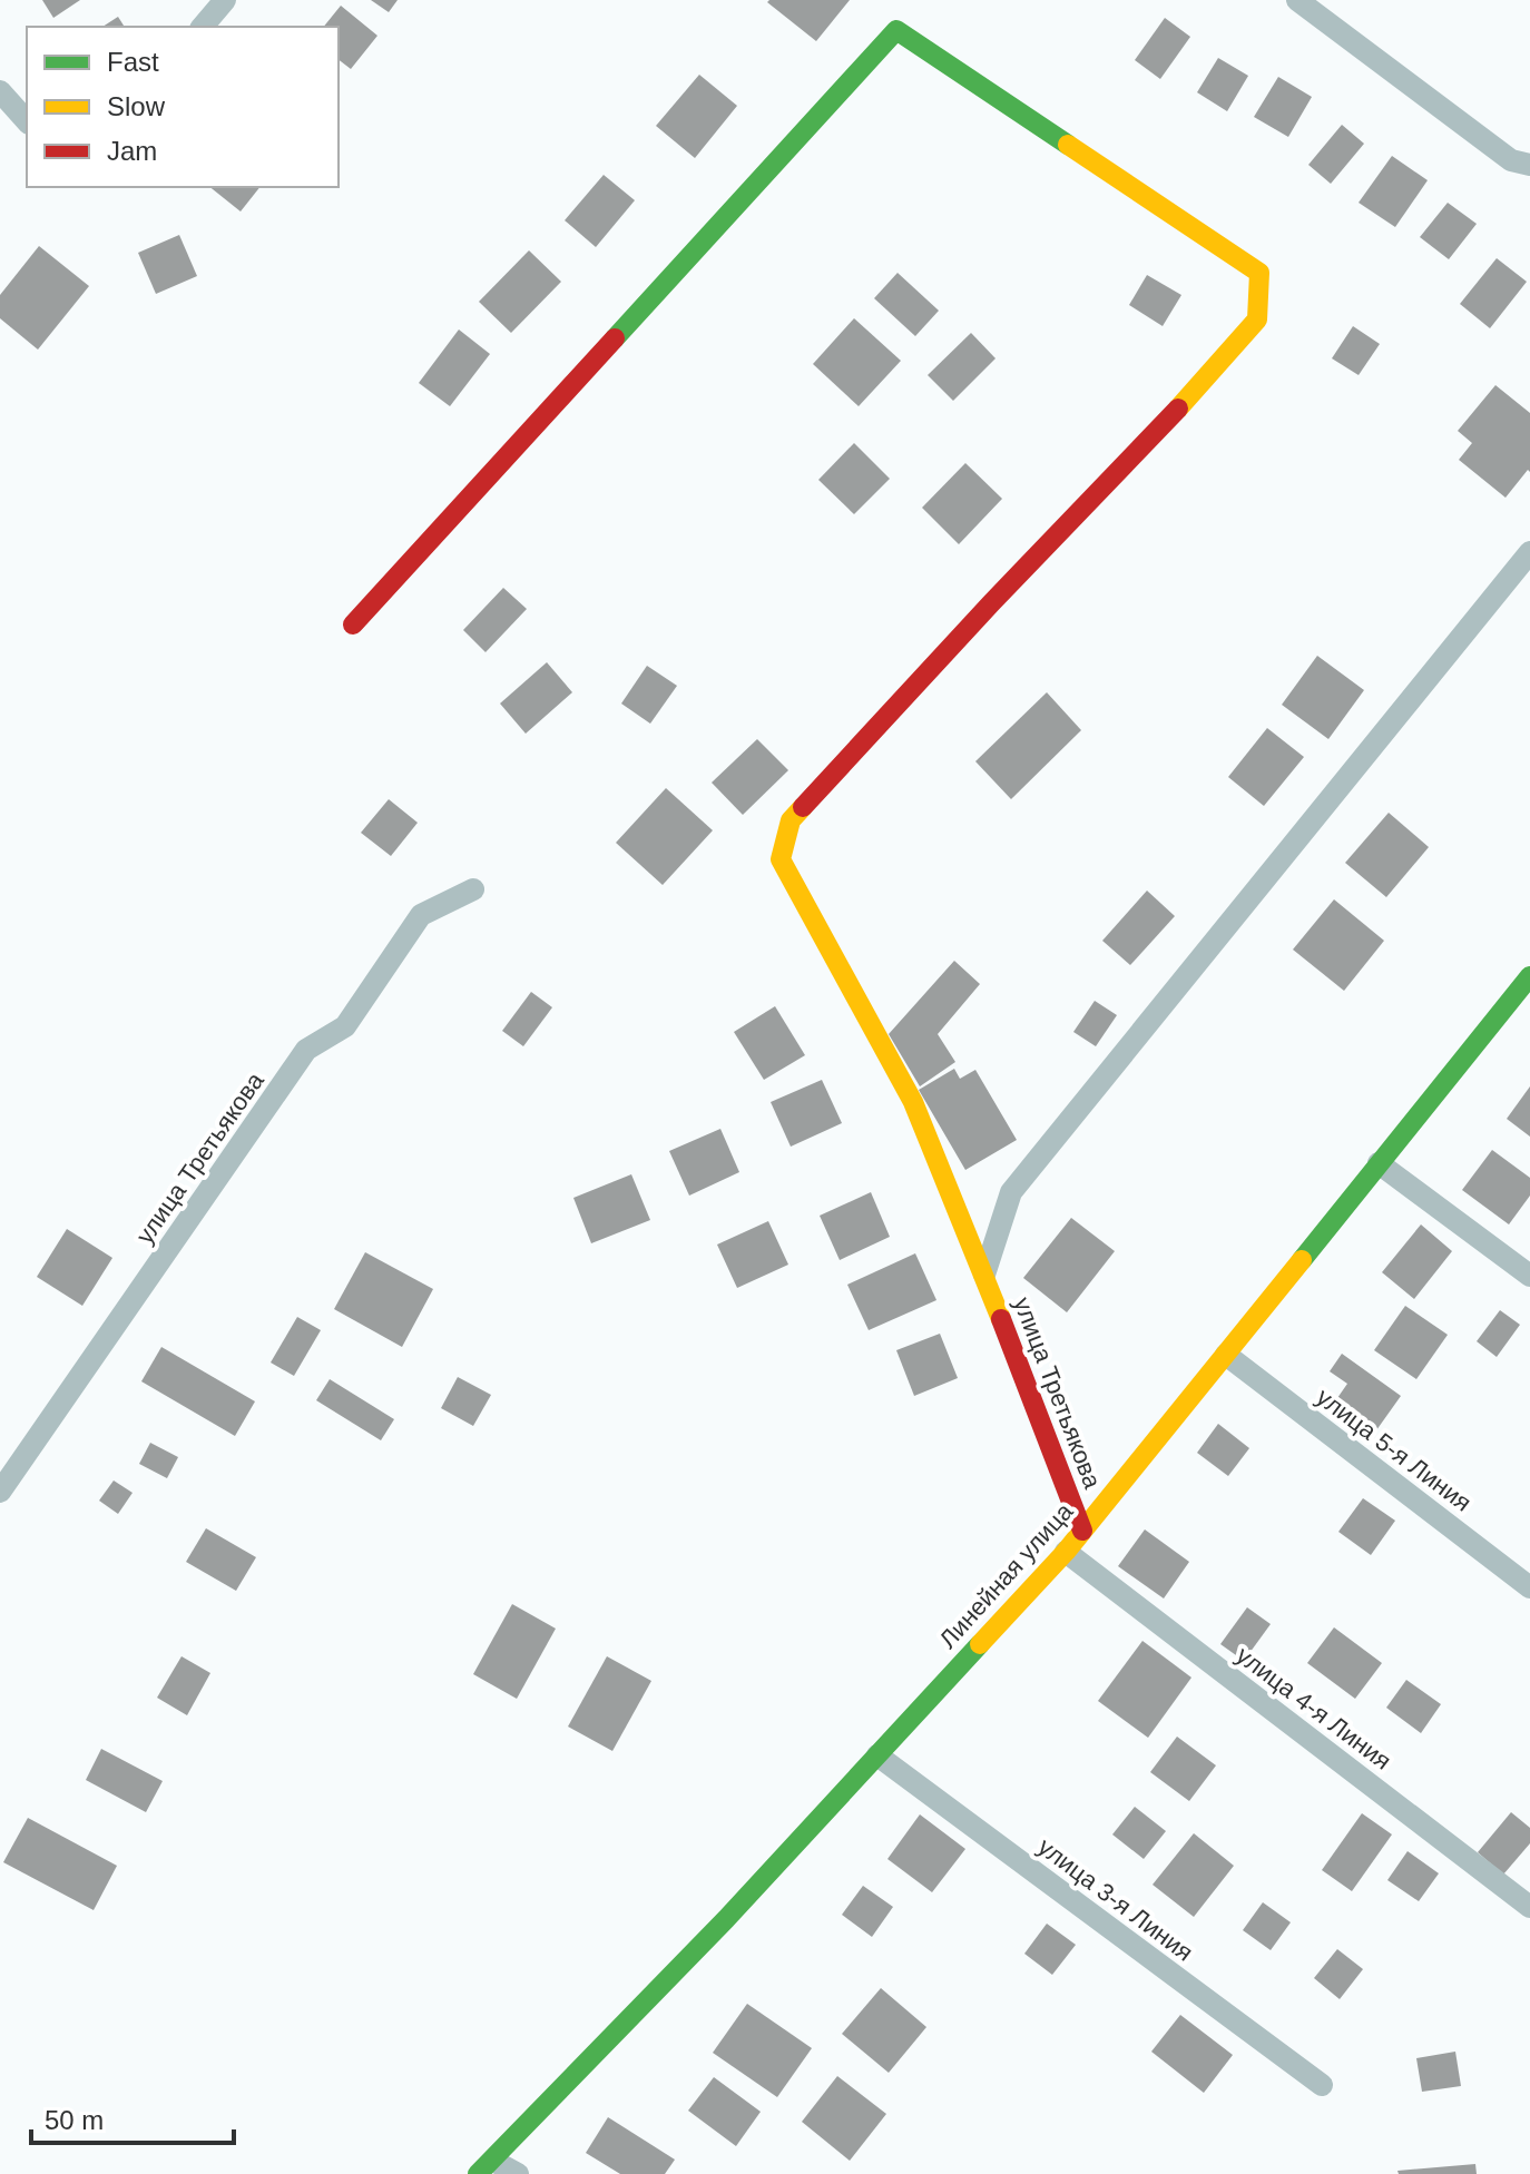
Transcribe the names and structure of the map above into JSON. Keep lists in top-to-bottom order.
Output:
{
  "streets": {
    "street": [
      "улица Третьякова",
      "улица 5-я Линия",
      "Линейная улица",
      "улица 4-я Линия",
      "улица 3-я Линия"
    ]
  },
  "crossings": [
    ["улица Третьякова", "Линейная улица"],
    ["улица 5-я Линия", "Линейная улица"],
    ["Линейная улица", "улица 4-я Линия"],
    ["Линейная улица", "улица 3-я Линия"]
  ],
  "legend": ["Fast", "Slow", "Jam"],
  "scale_bar": "50 m"
}
